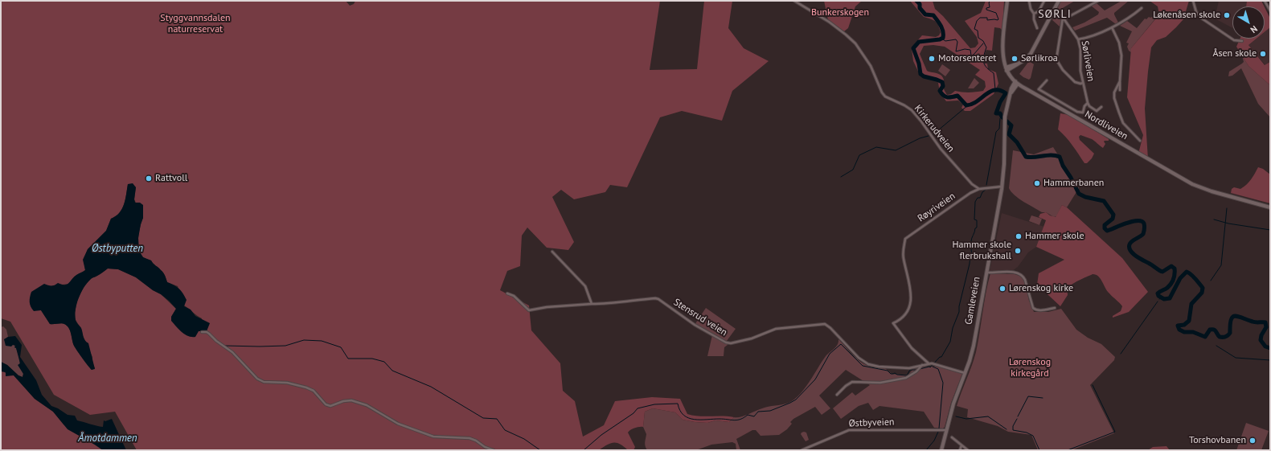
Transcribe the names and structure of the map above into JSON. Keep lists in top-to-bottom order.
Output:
{
  "streets": {
    "main road": ["Nordliveien", "Gamleveien"],
    "street": [
      "Sørliveien",
      "Kirkerudveien",
      "Røyriveien",
      "Stensrud veien",
      "Østbyveien"
    ]
  },
  "crossings": [
    ["Nordliveien", "Gamleveien"],
    ["Kirkerudveien", "Røyriveien"],
    ["Røyriveien", "Stensrud veien"],
    ["Gamleveien", "Stensrud veien"],
    ["Gamleveien", "Østbyveien"]
  ],
  "districts": ["SØRLI"],
  "water": ["Østbyputten", "Åmotdammen"],
  "parks": ["Bunkerskogen", "Styggvannsdalen naturreservat", "Lørenskog kirkegård"],
  "places": [
    "Løkenåsen skole",
    "Åsen skole",
    "Motorsenteret",
    "Sørlikroa",
    "Rattvoll",
    "Hammerbanen",
    "Hammer skole",
    "Hammer skole flerbrukshall",
    "Lørenskog kirke",
    "Torshovbanen"
  ],
  "north": "bottom right"
}
